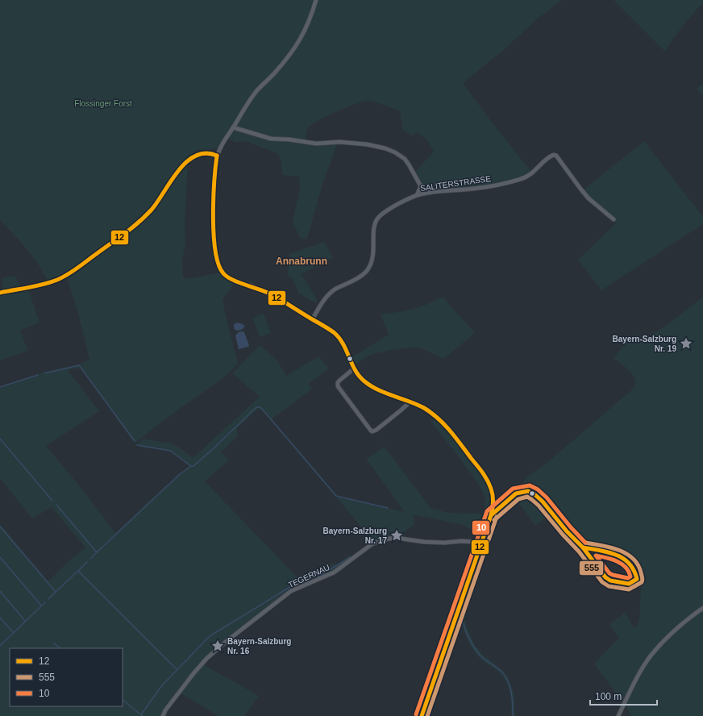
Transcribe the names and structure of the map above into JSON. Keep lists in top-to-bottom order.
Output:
{
  "streets": {
    "street": ["SALITERSTRASSE", "TEGERNAU"]
  },
  "districts": ["Annabrunn"],
  "parks": ["Flossinger Forst"],
  "places": {
    "place": ["Bayern-Salzburg Nr. 19", "Bayern-Salzburg Nr. 17", "Bayern-Salzburg Nr. 16"]
  },
  "lines": ["transit line 12", "transit line 10", "transit line 555"],
  "legend": ["12", "555", "10"],
  "scale_bar": "100 m"
}
